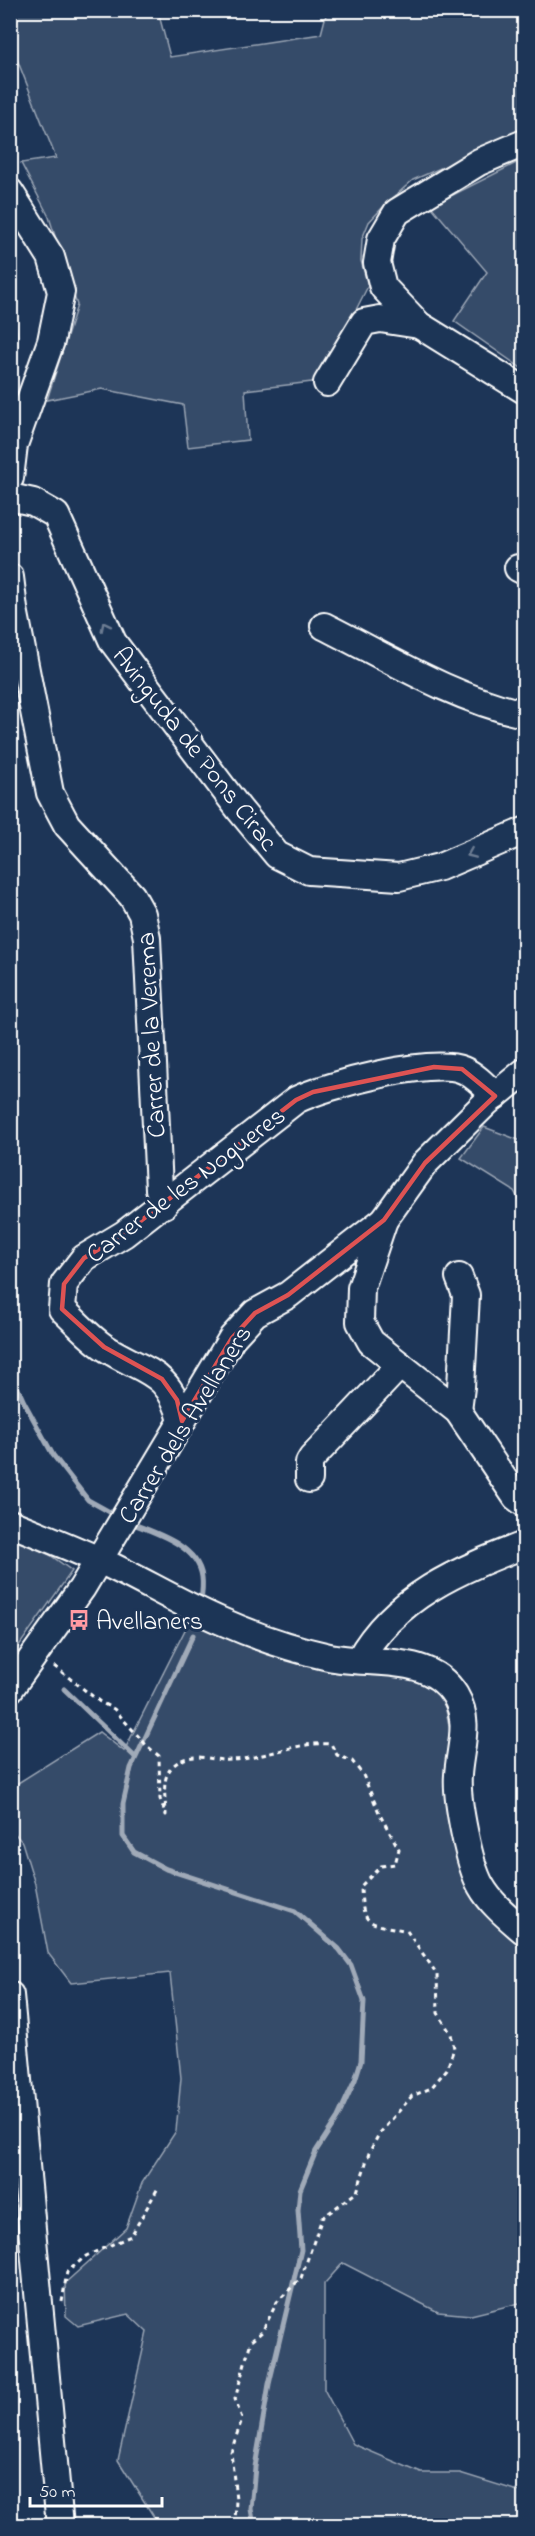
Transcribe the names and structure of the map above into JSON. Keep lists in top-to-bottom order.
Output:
{
  "streets": {
    "street": [
      "Avinguda de Pons Cirac",
      "Carrer de la Verema",
      "Carrer de les Nogueres",
      "Carrer dels Avellaners"
    ]
  },
  "crossings": [
    ["Carrer de la Verema", "Carrer de les Nogueres"],
    ["Carrer de les Nogueres", "Carrer dels Avellaners"]
  ],
  "one_way": ["Avinguda de Pons Cirac"],
  "places": {
    "bus stop": ["Avellaners"]
  },
  "scale_bar": "50 m"
}
